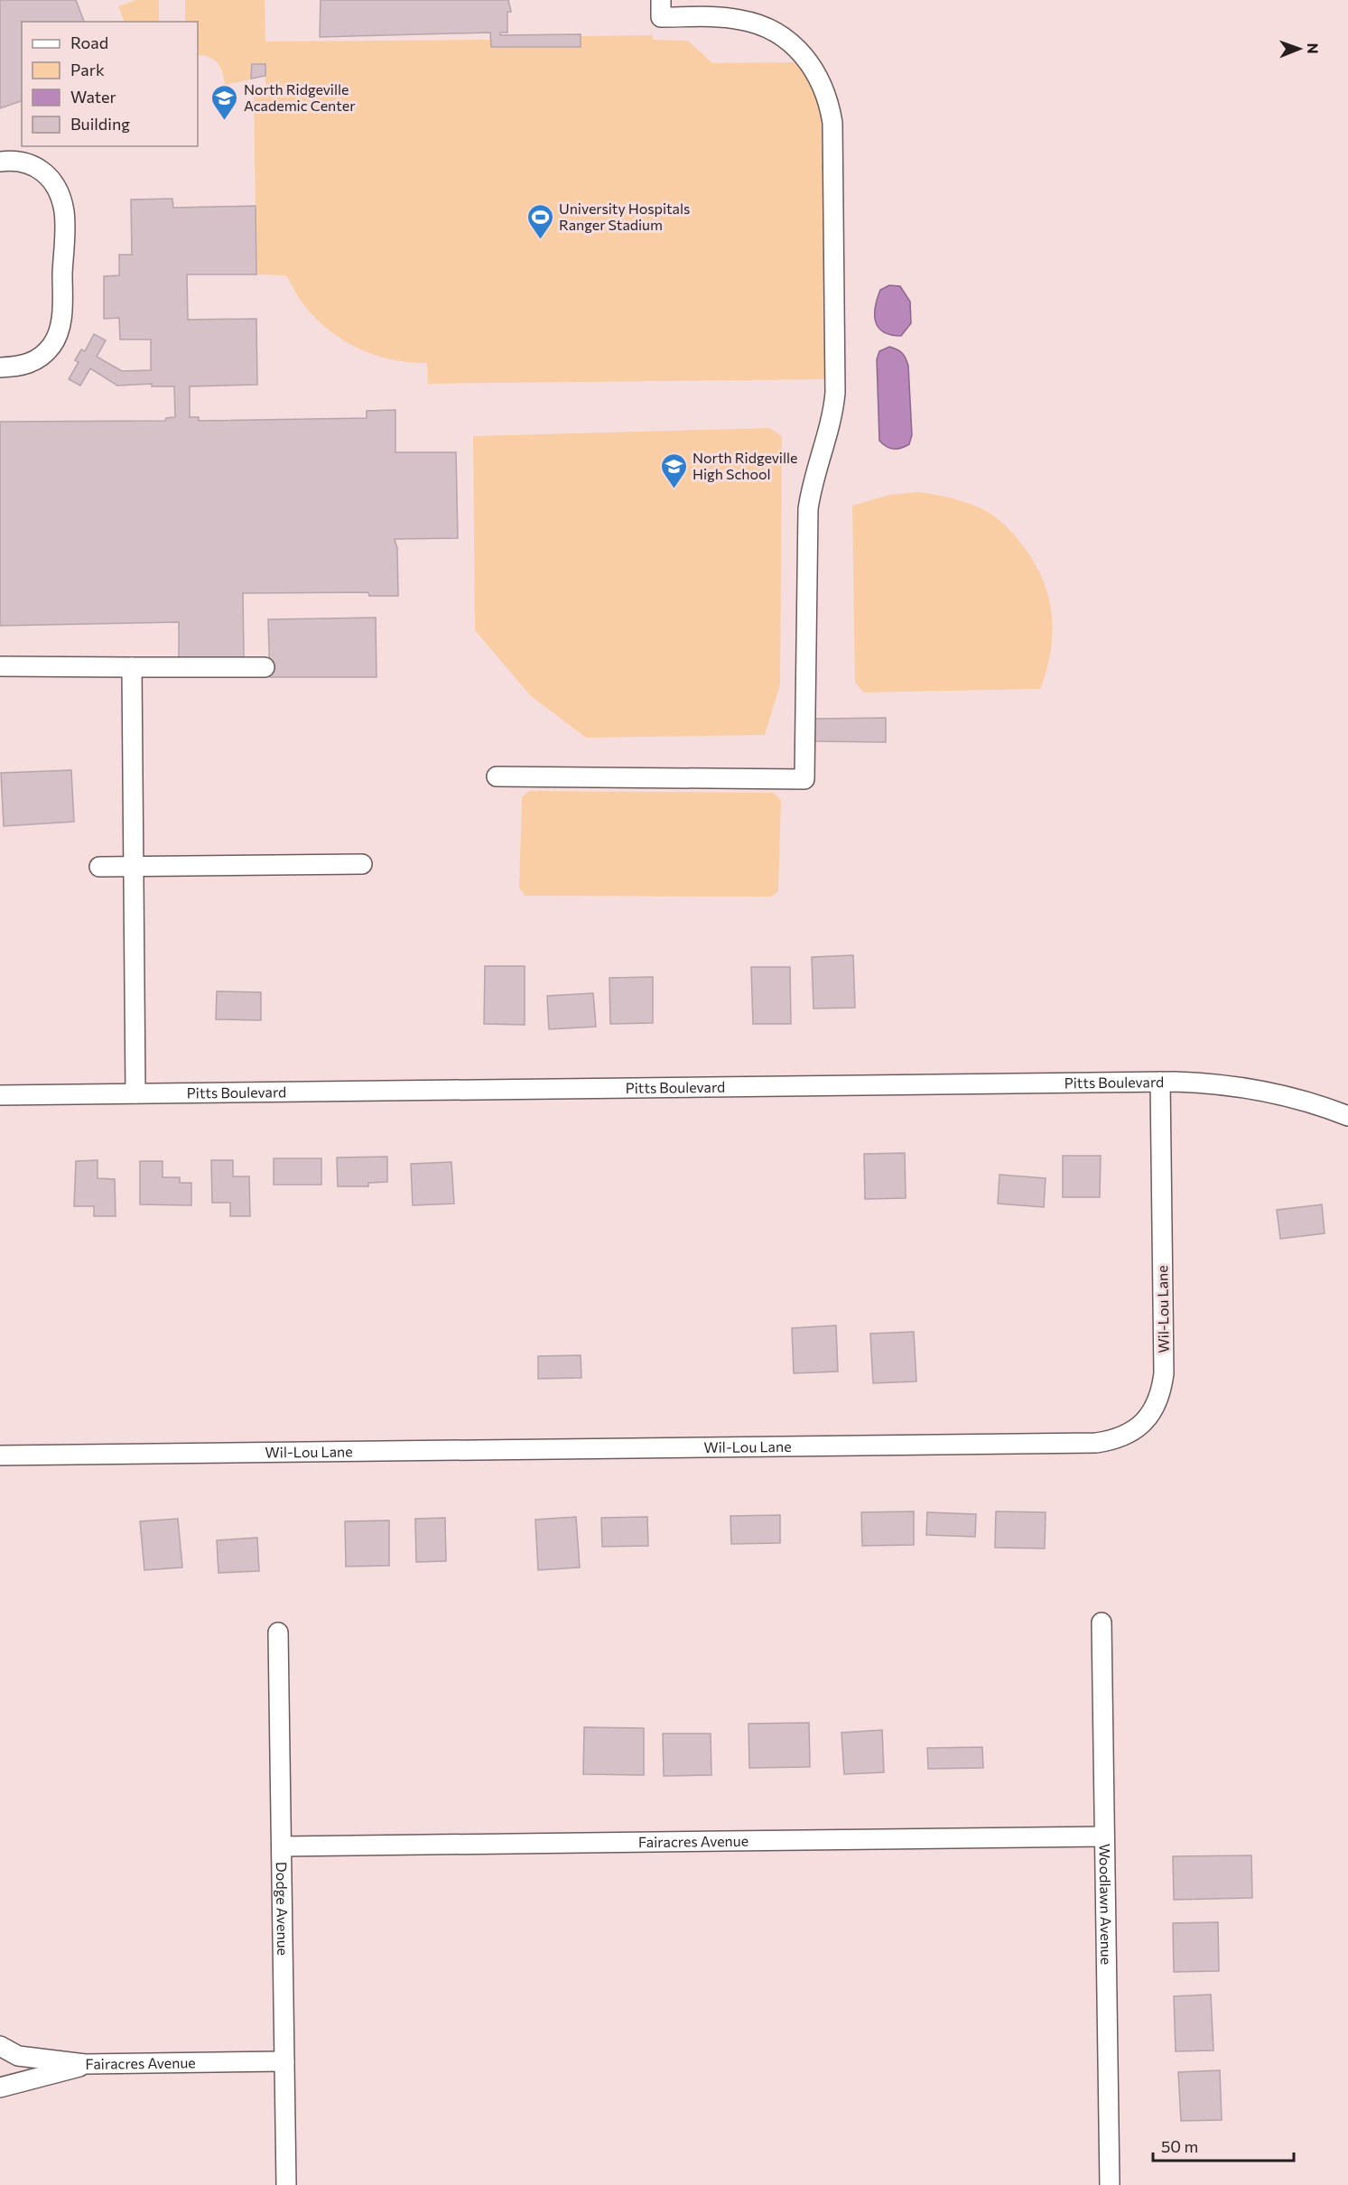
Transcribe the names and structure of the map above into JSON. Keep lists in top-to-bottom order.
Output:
{
  "streets": {
    "street": [
      "Pitts Boulevard",
      "Wil-Lou Lane",
      "Fairacres Avenue",
      "Woodlawn Avenue",
      "Dodge Avenue"
    ]
  },
  "crossings": [
    ["Pitts Boulevard", "Wil-Lou Lane"],
    ["Fairacres Avenue", "Woodlawn Avenue"],
    ["Fairacres Avenue", "Dodge Avenue"]
  ],
  "places": {
    "school or university": ["North Ridgeville Academic Center", "North Ridgeville High School"],
    "sports": ["University Hospitals Ranger Stadium"]
  },
  "legend": [
    "Road",
    "Park",
    "Water",
    "Building"
  ],
  "scale_bar": "50 m",
  "north": "right"
}
